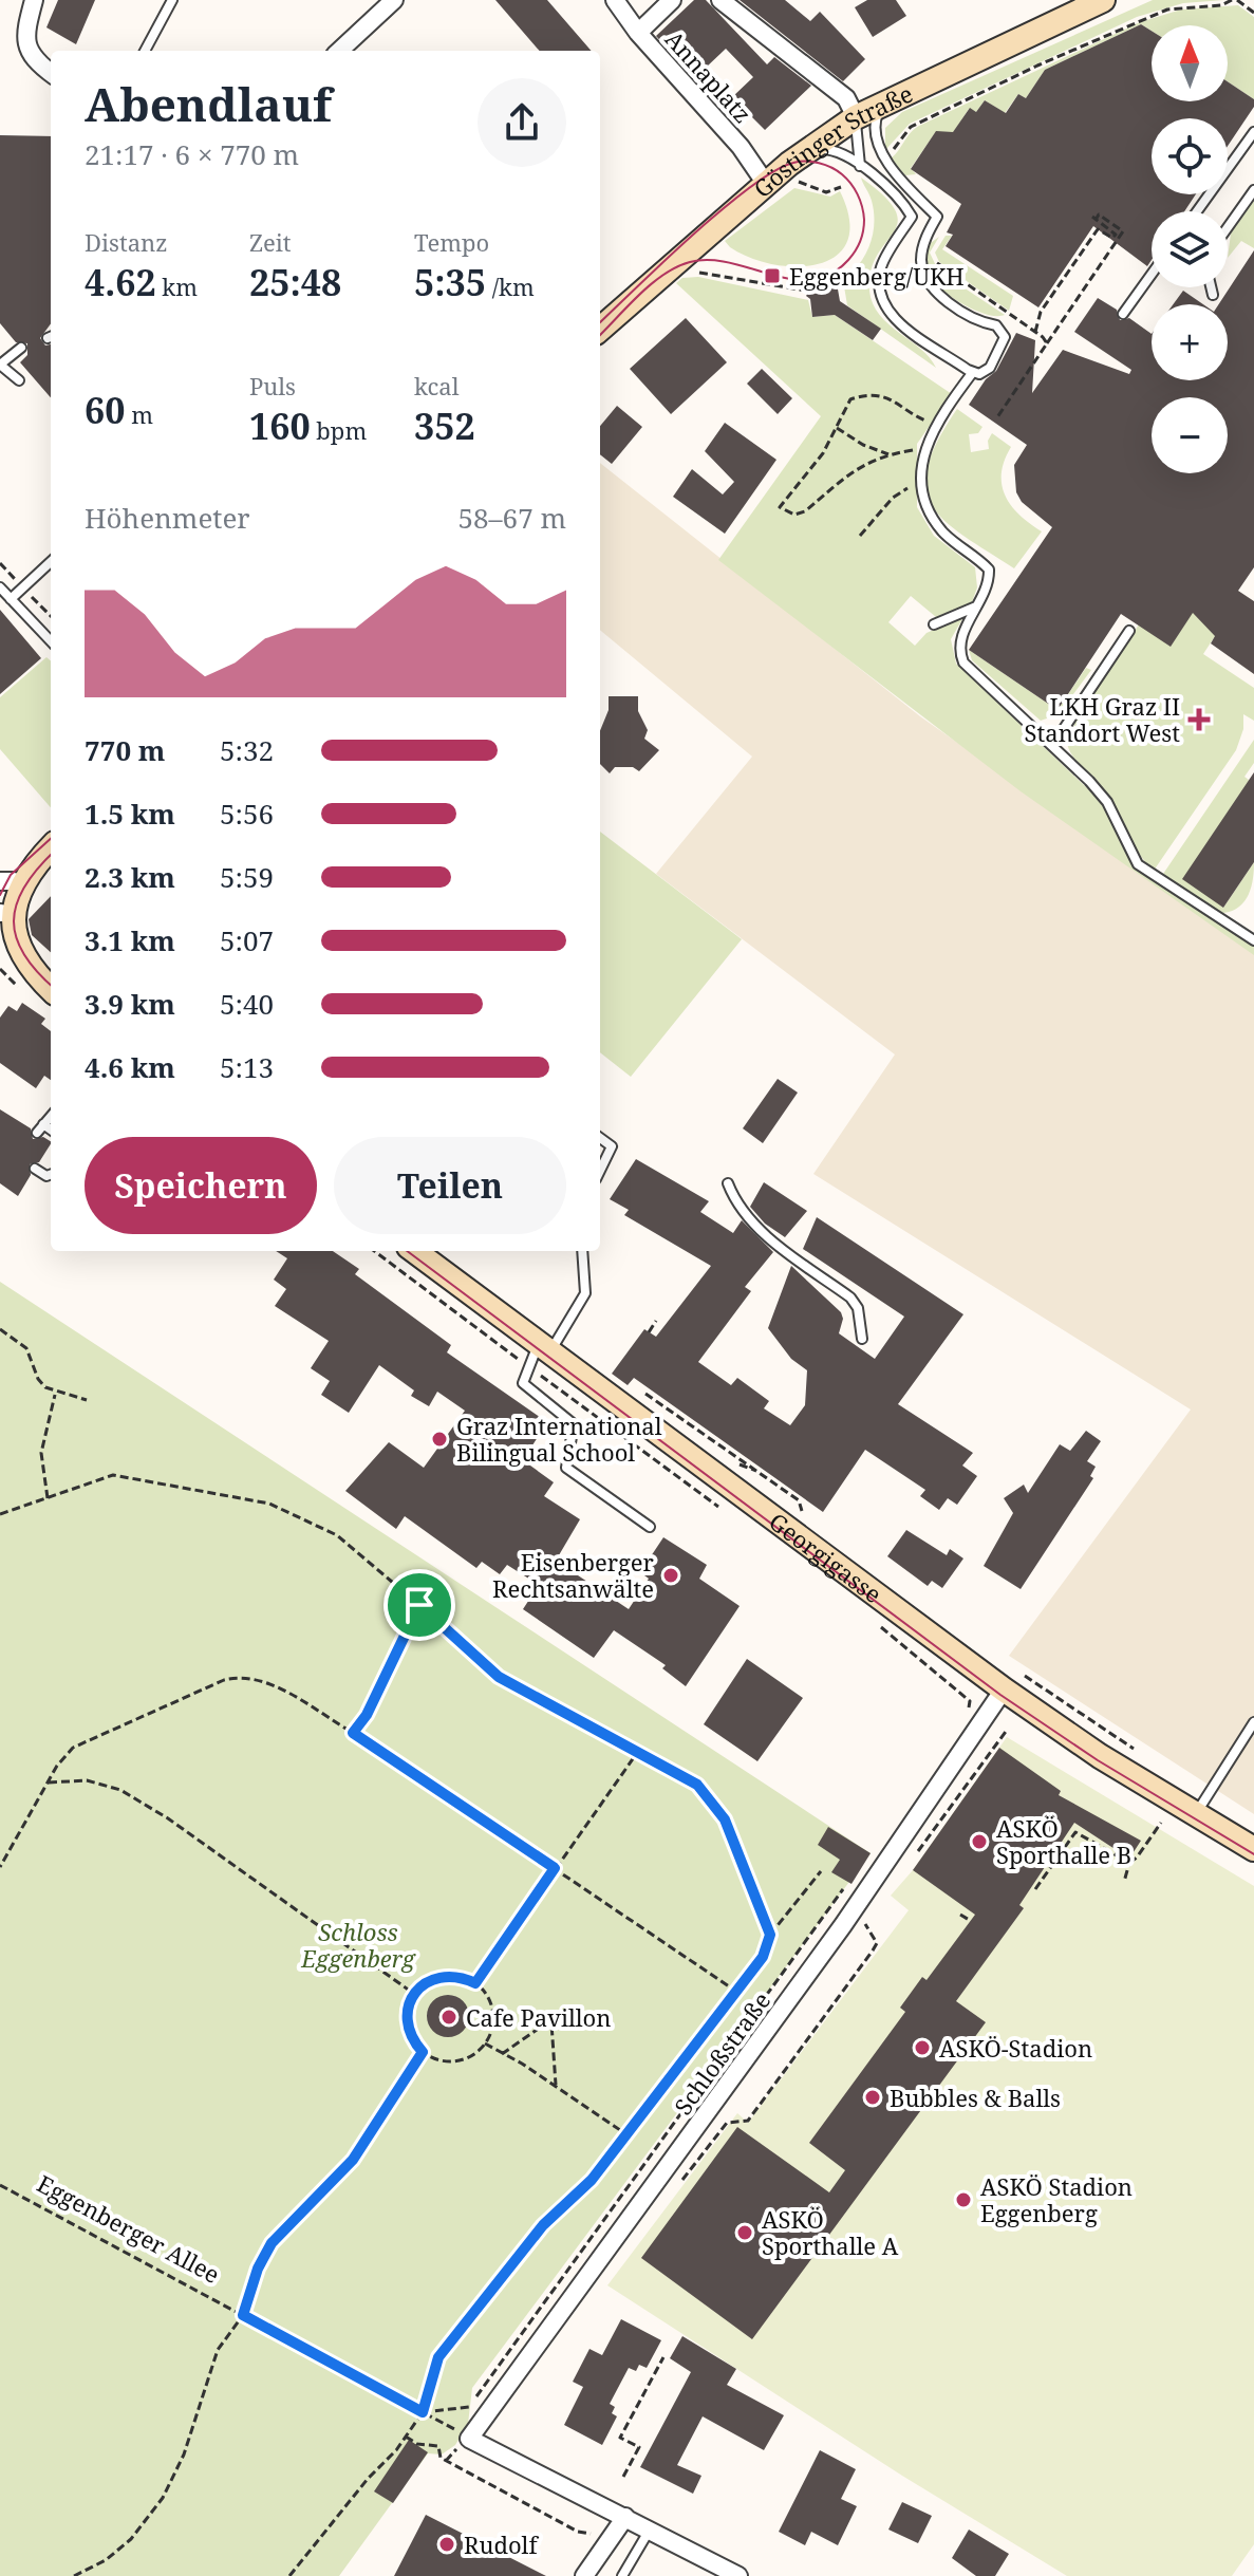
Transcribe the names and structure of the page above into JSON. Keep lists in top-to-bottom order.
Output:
{
  "streets": {
    "main road": ["Göstinger Straße", "Georgigasse"],
    "street": ["Annaplatz", "Schloßstraße"],
    "path": ["Eggenberger Allee"]
  },
  "crossings": [
    ["Annaplatz", "Göstinger Straße"],
    ["Georgigasse", "Schloßstraße"],
    ["Schloßstraße", "Eggenberger Allee"]
  ],
  "parks": ["Schloss Eggenberg"],
  "places": {
    "transit": ["Eggenberg/UKH"],
    "health": ["LKH Graz II Standort West"],
    "other": [
      "Graz International Bilingual School",
      "Eisenberger Rechtsanwälte",
      "ASKÖ Sporthalle B",
      "Cafe Pavillon",
      "ASKÖ-Stadion",
      "Bubbles & Balls",
      "ASKÖ Stadion Eggenberg",
      "ASKÖ Sporthalle A",
      "Rudolf"
    ]
  },
  "north": "top",
  "page": {
    "map_buttons": ["+", "−"],
    "heading": ["Abendlauf", "21:17 · 6 × 770 m"],
    "stats": [
      ["Distanz", "4.62 km"],
      ["Zeit", "25:48"],
      ["Tempo", "5:35 /km"],
      ["60 m"],
      ["Puls", "160 bpm"],
      ["kcal", "352"]
    ],
    "chart": ["Höhenmeter", "58–67 m"],
    "list": [
      {
        "name": "770 m",
        "note": "5:32"
      },
      {
        "name": "1.5 km",
        "note": "5:56"
      },
      {
        "name": "2.3 km",
        "note": "5:59"
      },
      {
        "name": "3.1 km",
        "note": "5:07"
      },
      {
        "name": "3.9 km",
        "note": "5:40"
      },
      {
        "name": "4.6 km",
        "note": "5:13"
      }
    ],
    "buttons": ["Speichern", "Teilen"]
  }
}
